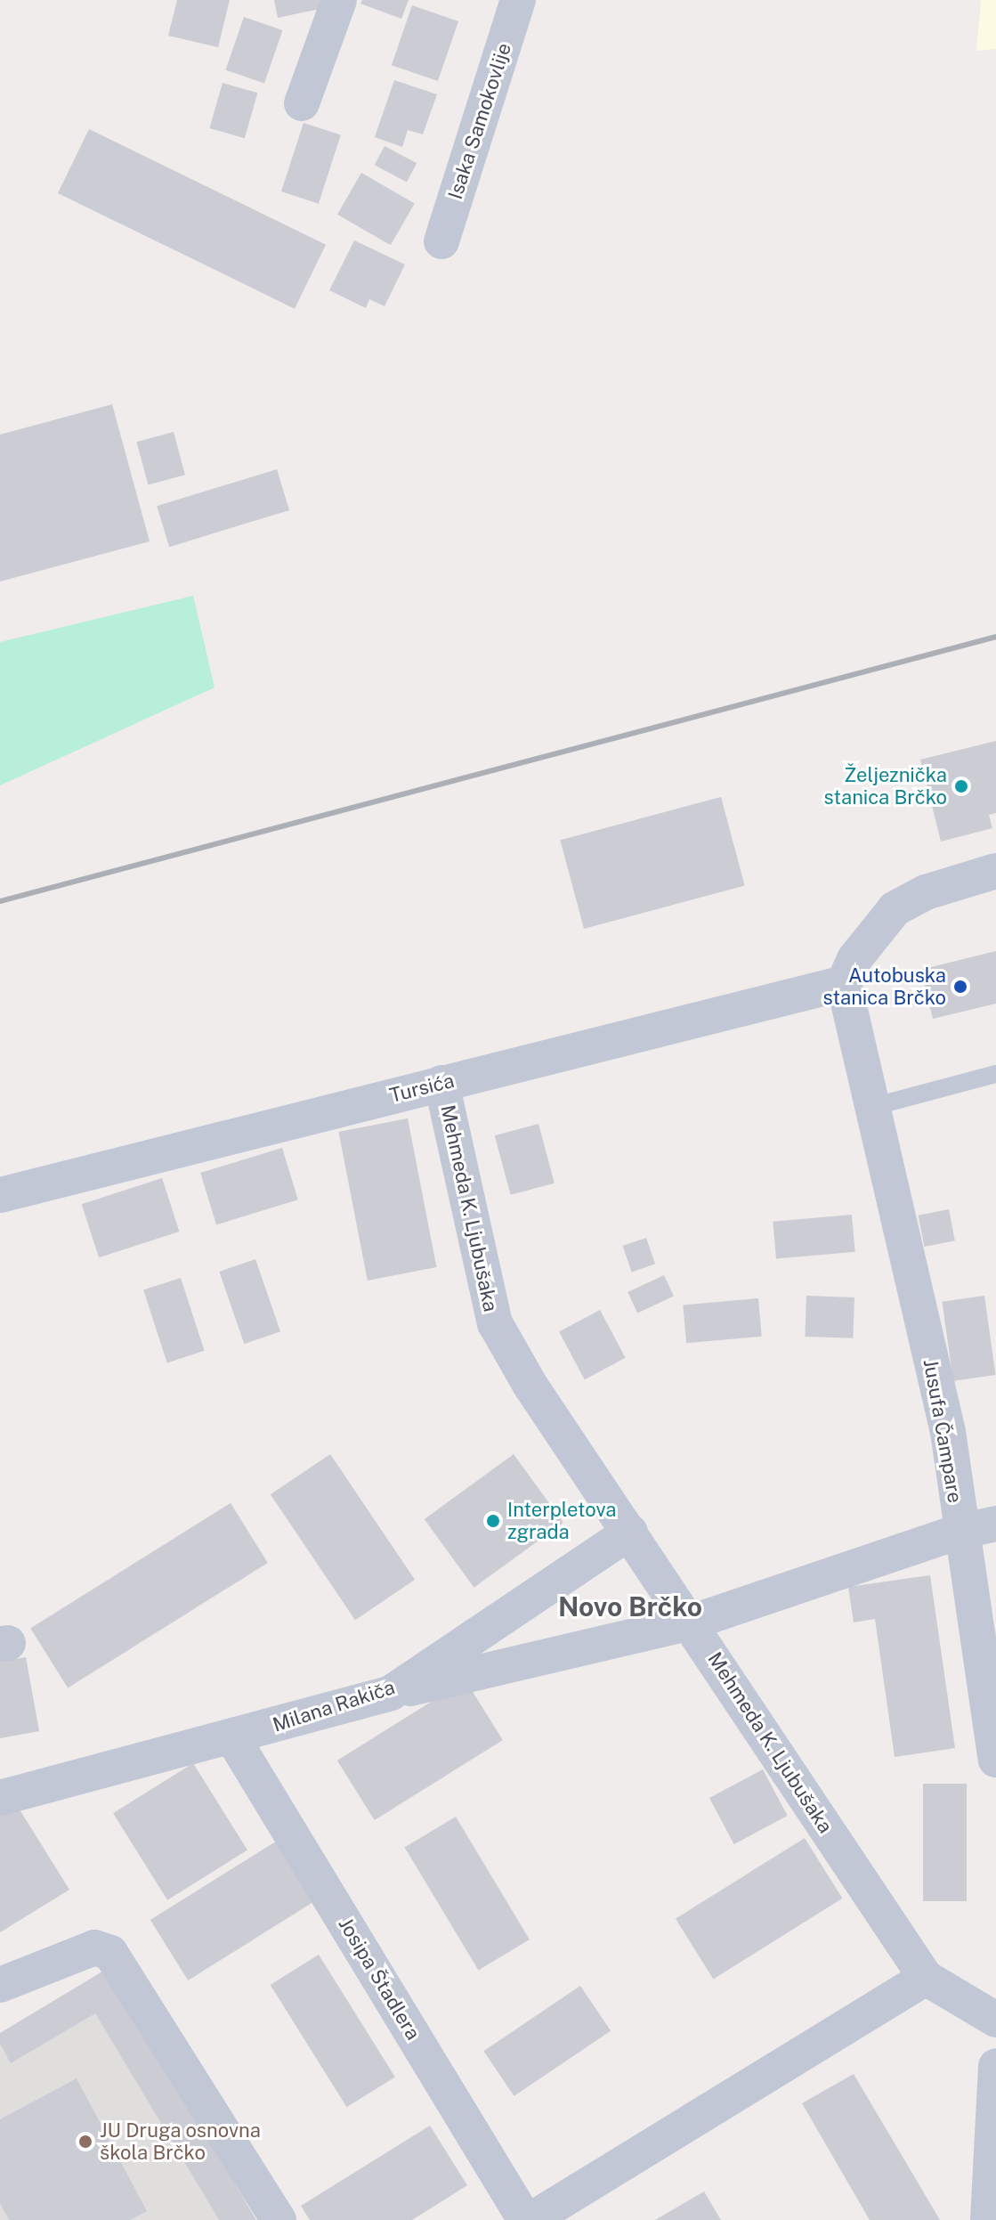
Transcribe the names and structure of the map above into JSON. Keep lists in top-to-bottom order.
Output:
{
  "streets": {
    "street": [
      "Isaka Samokovlije",
      "Tursića",
      "Mehmeda K. Ljubušaka",
      "Jusufa Čampare",
      "Milana Rakiča",
      "Josipa Štadlera"
    ]
  },
  "crossings": [
    ["Tursića", "Mehmeda K. Ljubušaka"],
    ["Tursića", "Jusufa Čampare"],
    ["Mehmeda K. Ljubušaka", "Milana Rakiča"],
    ["Milana Rakiča", "Josipa Štadlera"]
  ],
  "districts": ["Novo Brčko"],
  "places": [
    "Željeznička stanica Brčko",
    "Autobuska stanica Brčko",
    "Interpletova zgrada",
    "JU Druga osnovna škola Brčko"
  ]
}
